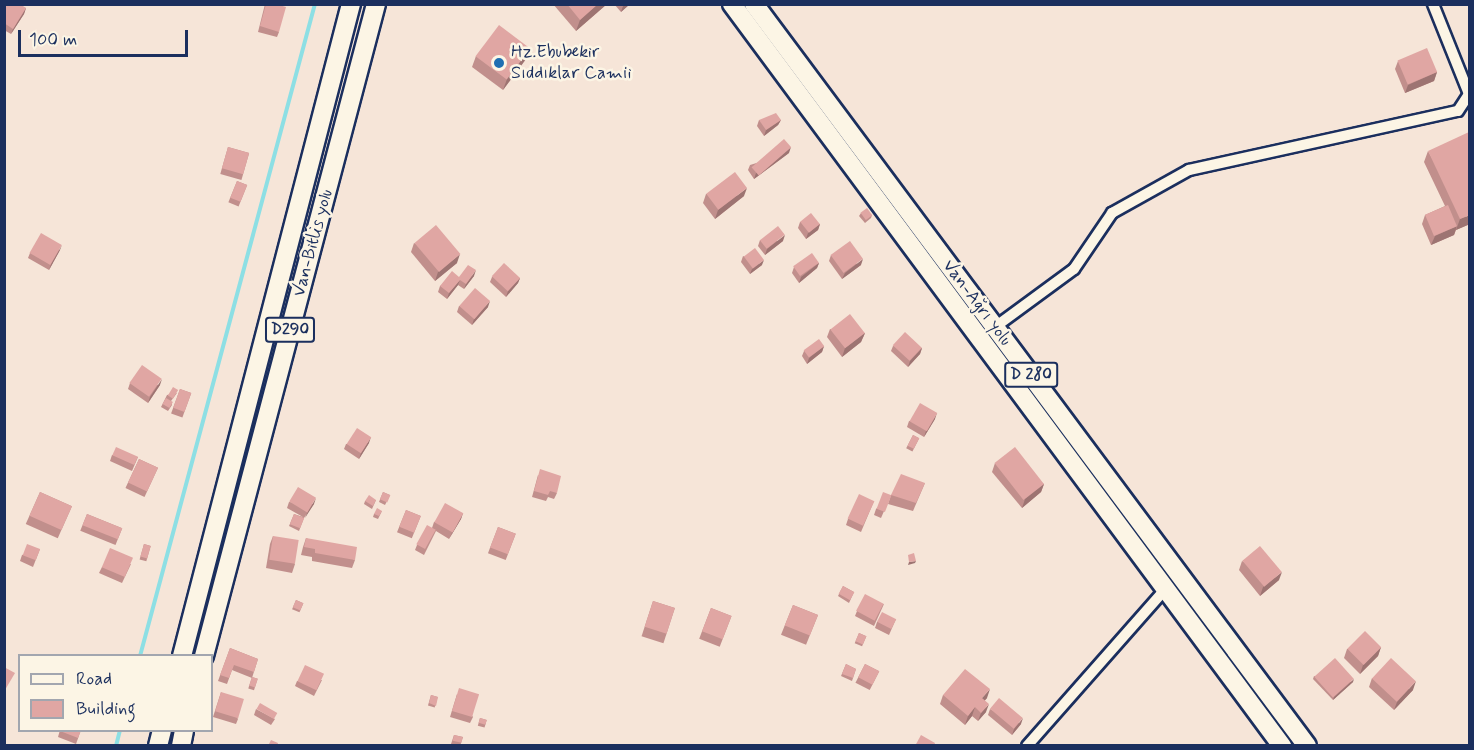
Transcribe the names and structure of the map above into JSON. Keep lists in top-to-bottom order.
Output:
{
  "streets": {
    "highway": [
      "Van-Bitlis yolu",
      "Van-Ağrı yolu",
      "D290",
      "D 280"
    ]
  },
  "places": ["Hz.Ebubekir Sıddıklar Camii"],
  "legend": ["Road", "Building"],
  "scale_bar": "100 m"
}
